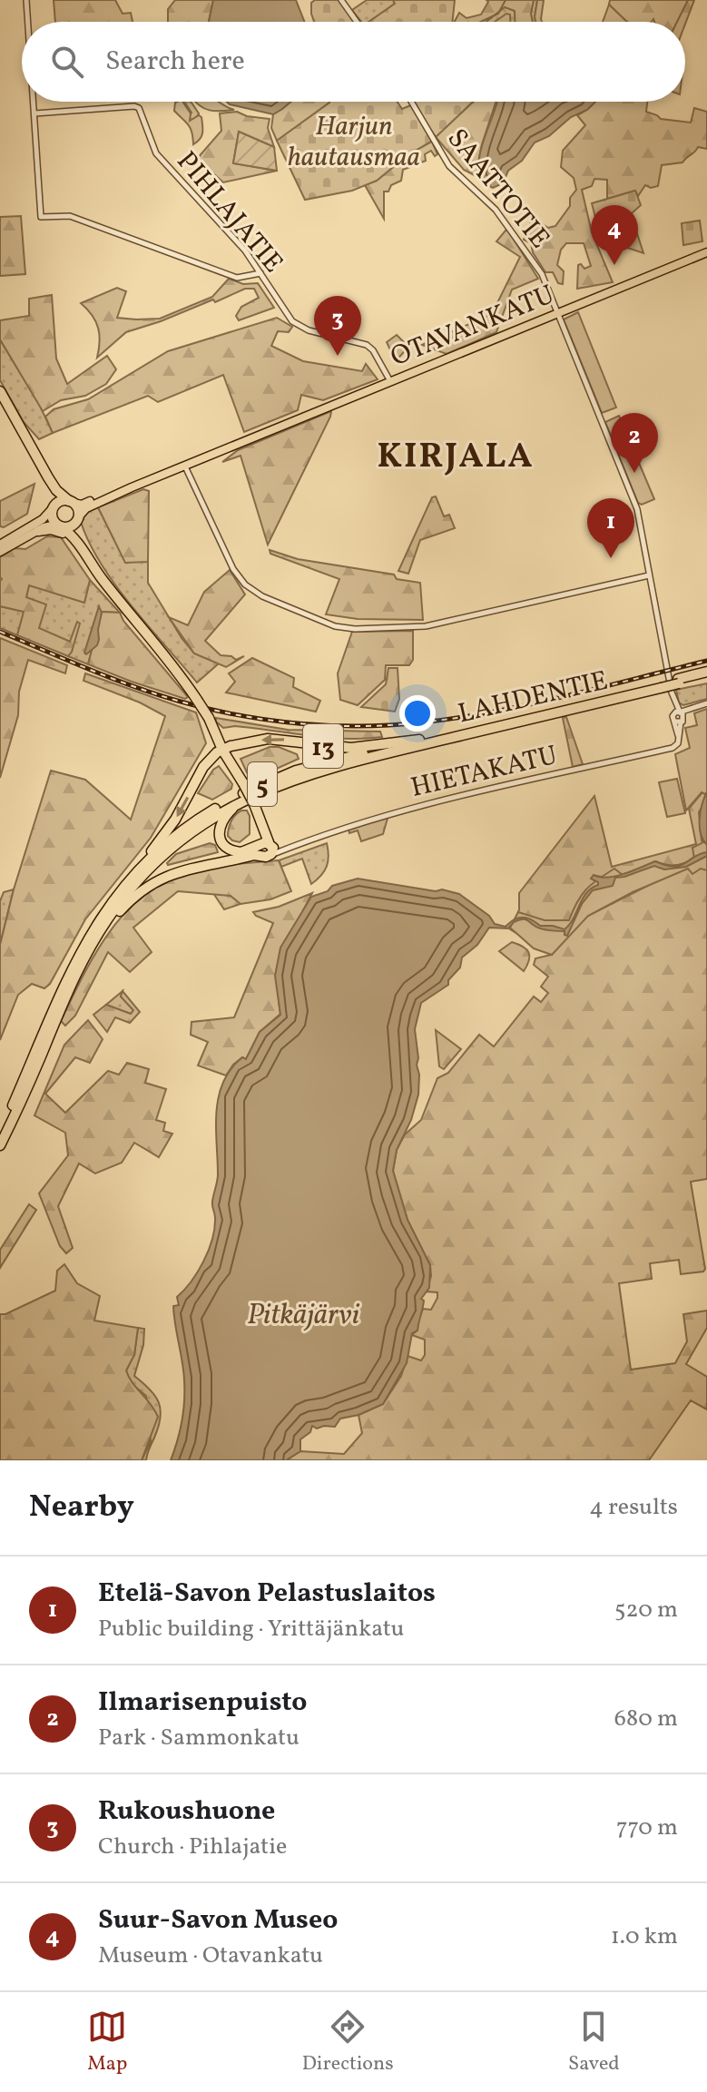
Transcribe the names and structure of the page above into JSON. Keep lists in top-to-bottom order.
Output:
{
  "streets": {
    "highway": ["LAHDENTIE", "13", "5"],
    "main road": ["OTAVANKATU"],
    "street": ["SAATTOTIE", "PIHLAJATIE", "HIETAKATU"]
  },
  "crossings": [
    ["SAATTOTIE", "OTAVANKATU"],
    ["PIHLAJATIE", "OTAVANKATU"],
    ["LAHDENTIE", "13"]
  ],
  "districts": ["KIRJALA"],
  "water": ["Pitkäjärvi"],
  "parks": ["Harjun hautausmaa"],
  "page": {
    "search": "Search here",
    "pins": [
      "4",
      "3",
      "2",
      "1"
    ],
    "heading": ["Nearby", "4 results"],
    "list": [
      {
        "mark": "1",
        "name": "Etelä-Savon Pelastuslaitos",
        "note": "Public building · Yrittäjänkatu",
        "value": "520 m"
      },
      {
        "mark": "2",
        "name": "Ilmarisenpuisto",
        "note": "Park · Sammonkatu",
        "value": "680 m"
      },
      {
        "mark": "3",
        "name": "Rukoushuone",
        "note": "Church · Pihlajatie",
        "value": "770 m"
      },
      {
        "mark": "4",
        "name": "Suur-Savon Museo",
        "note": "Museum · Otavankatu",
        "value": "1.0 km"
      }
    ],
    "nav": ["Map", "Directions", "Saved"]
  }
}
